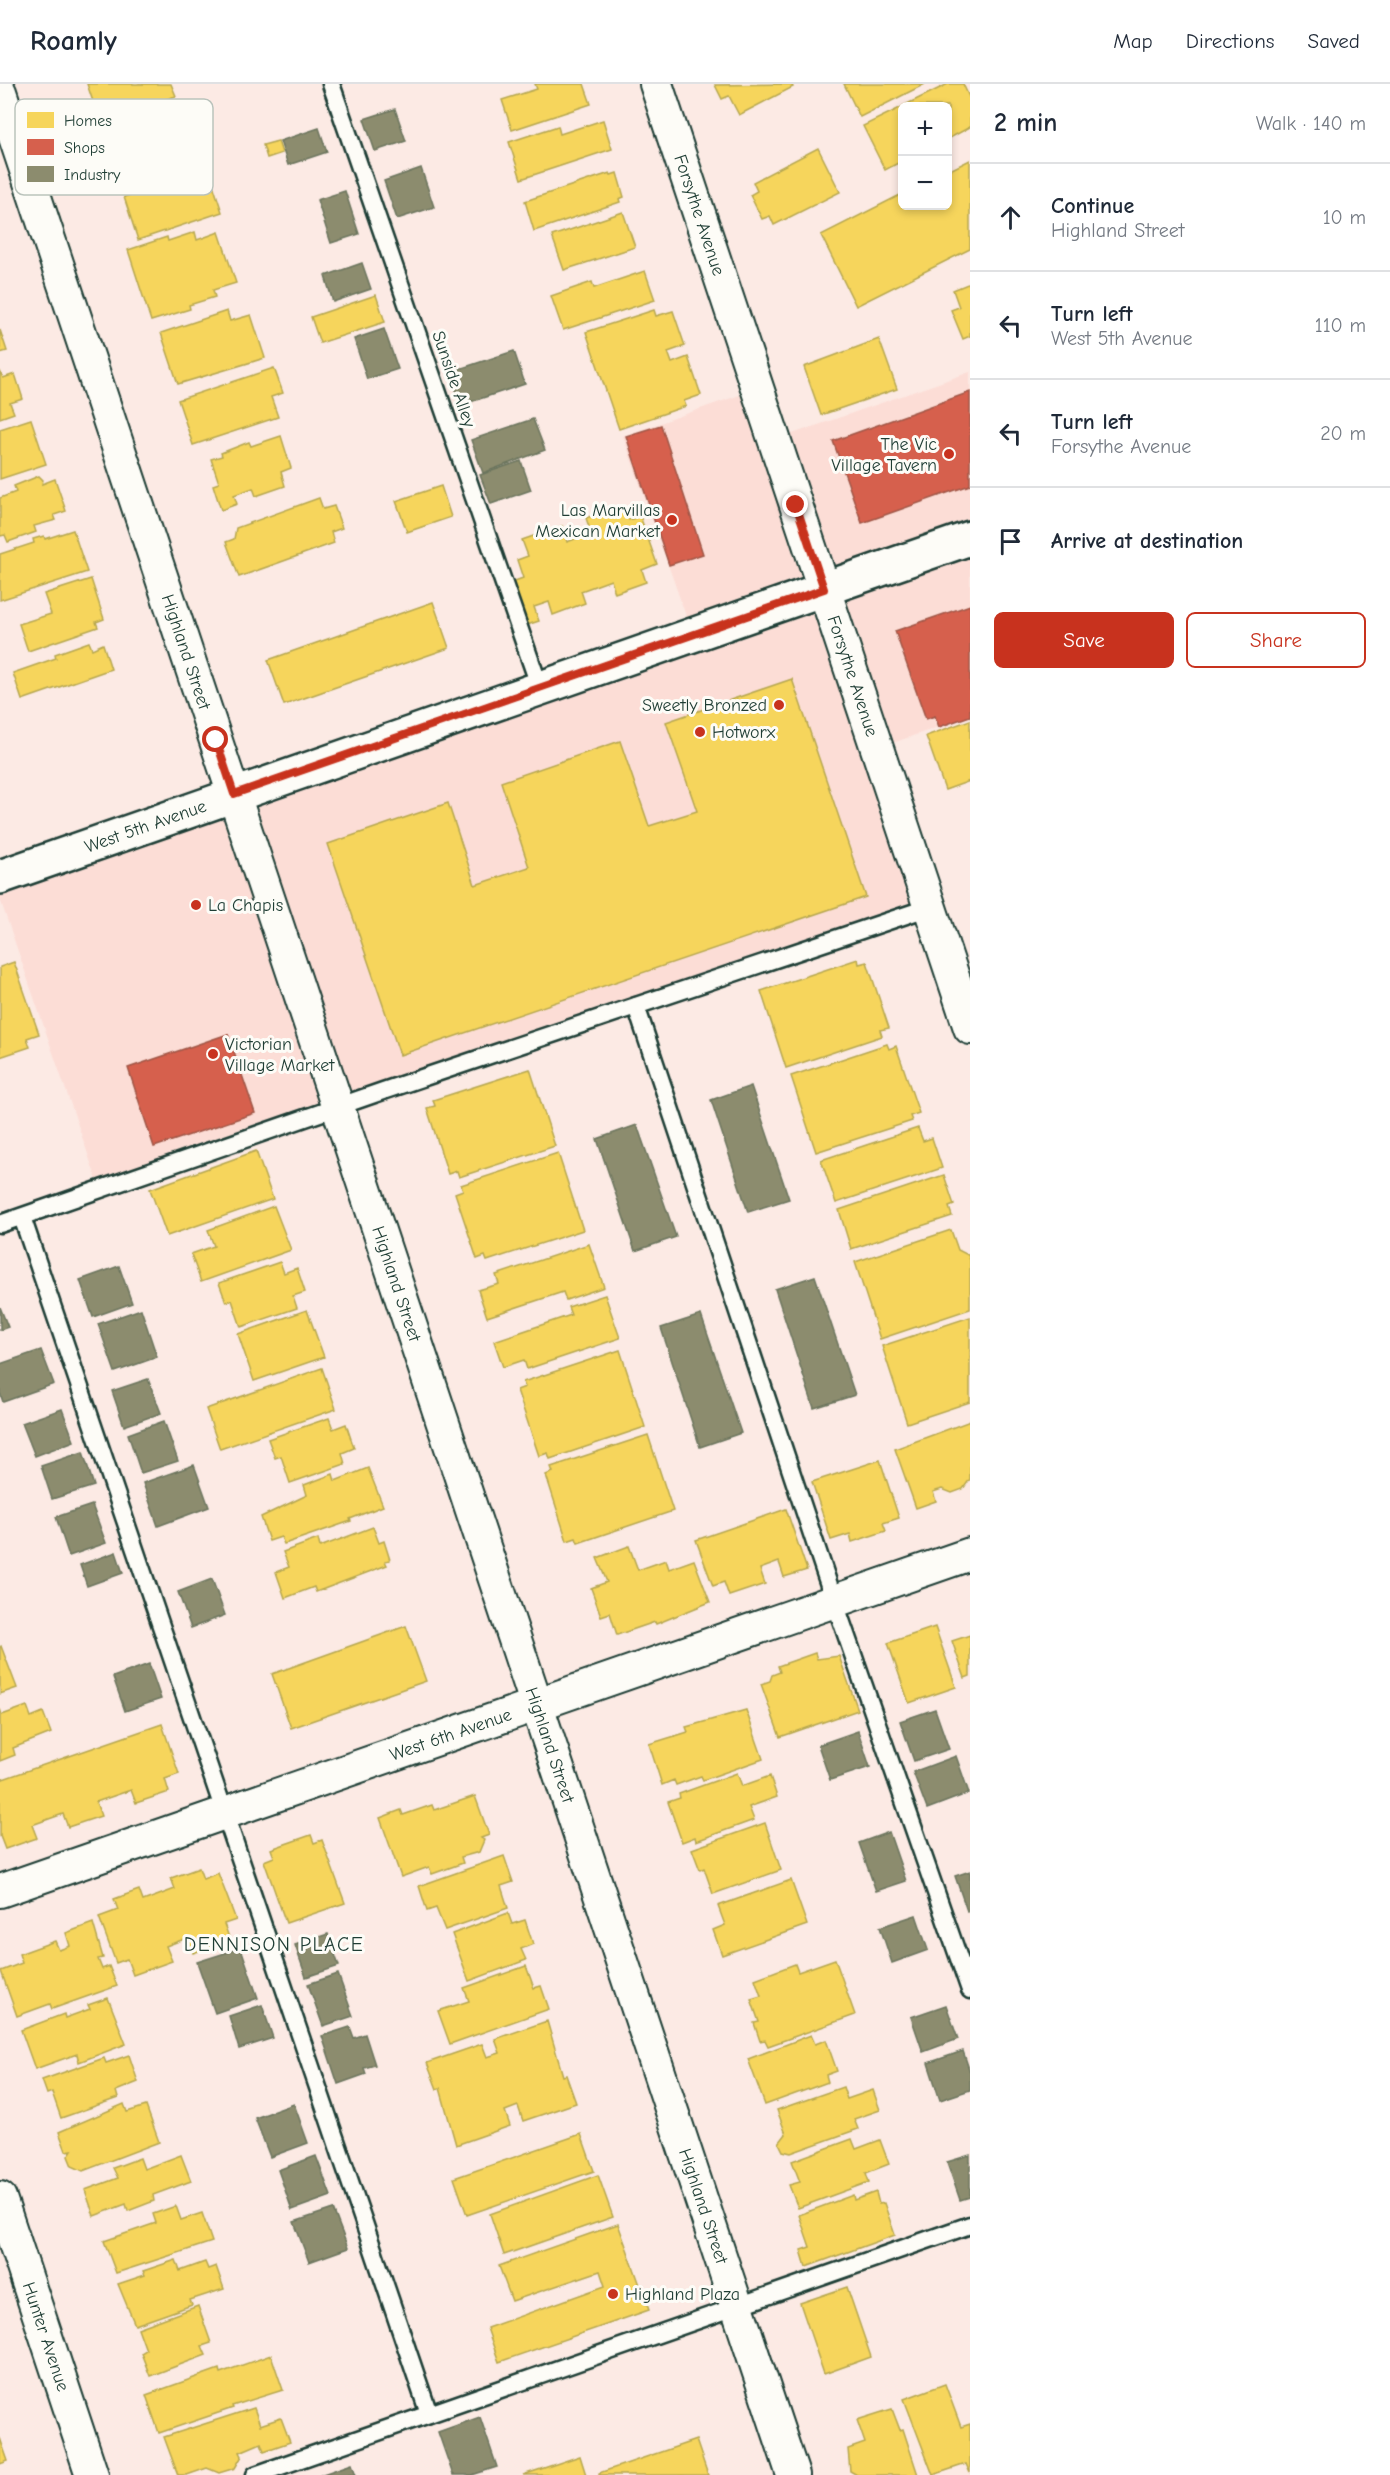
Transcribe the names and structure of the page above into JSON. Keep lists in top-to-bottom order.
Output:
{
  "streets": {
    "main road": ["West 5th Avenue"],
    "street": [
      "Forsythe Avenue",
      "Highland Street",
      "West 6th Avenue",
      "Hunter Avenue"
    ],
    "lane": ["Sunside Alley"]
  },
  "crossings": [
    ["Forsythe Avenue", "West 5th Avenue"],
    ["Sunside Alley", "West 5th Avenue"],
    ["Highland Street", "West 5th Avenue"],
    ["Highland Street", "West 6th Avenue"]
  ],
  "districts": ["DENNISON PLACE"],
  "places": [
    "The Vic Village Tavern",
    "Las Marvillas Mexican Market",
    "Sweetly Bronzed",
    "Hotworx",
    "La Chapis",
    "Victorian Village Market",
    "Highland Plaza"
  ],
  "legend": ["Homes", "Shops", "Industry"],
  "page": {
    "header": "Roamly",
    "nav": ["Map", "Directions", "Saved"],
    "heading": ["2 min", "Walk · 140 m"],
    "map_buttons": ["+", "−"],
    "list": [
      ["Continue", "Highland Street", "10 m"],
      ["Turn left", "West 5th Avenue", "110 m"],
      ["Turn left", "Forsythe Avenue", "20 m"],
      "Arrive at destination"
    ],
    "buttons": ["Save", "Share"]
  }
}
